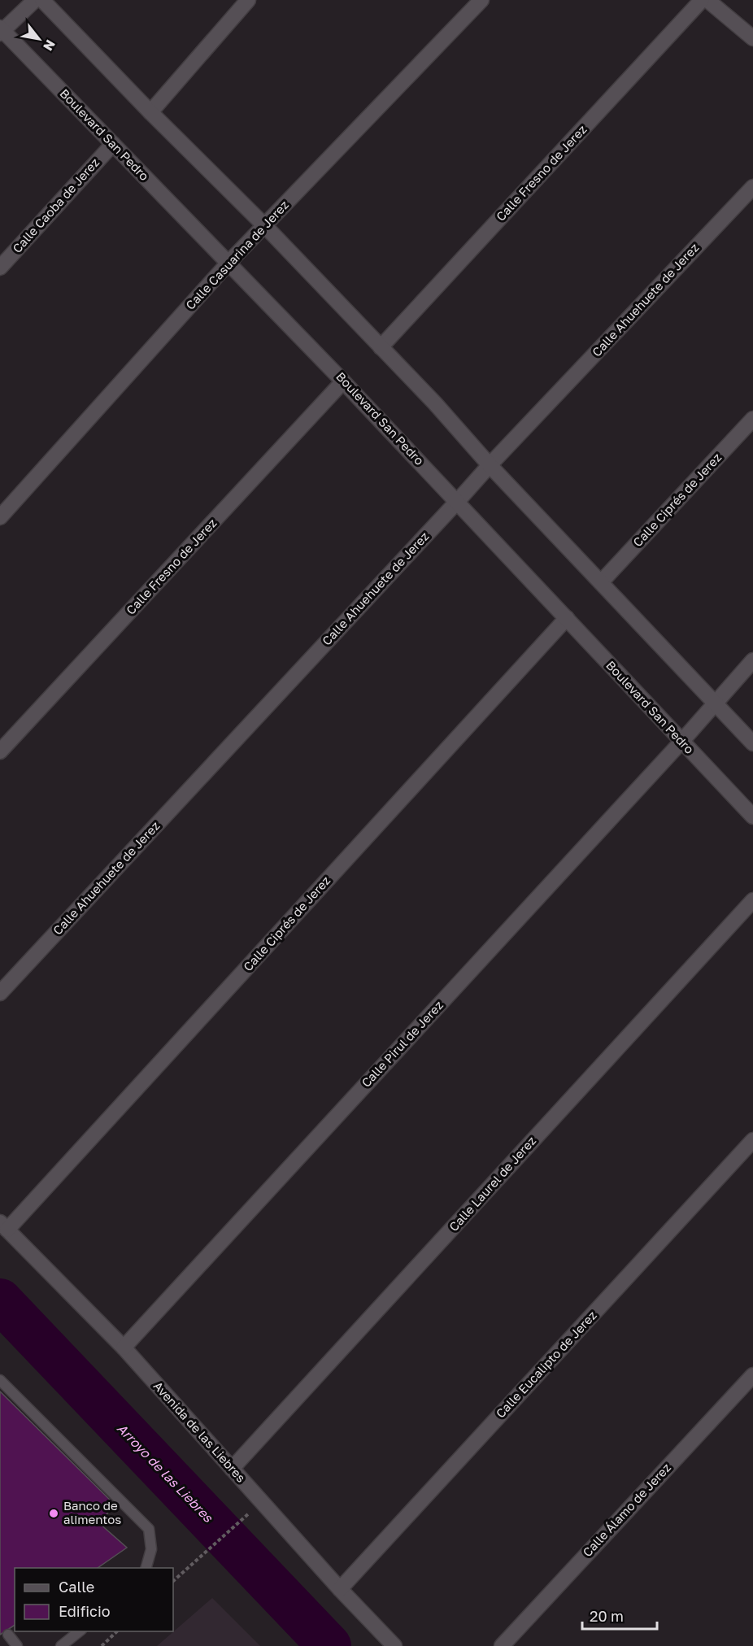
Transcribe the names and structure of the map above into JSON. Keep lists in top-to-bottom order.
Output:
{
  "streets": {
    "street": [
      "Boulevard San Pedro",
      "Calle Fresno de Jerez",
      "Calle Caoba de Jerez",
      "Calle Casuarina de Jerez",
      "Calle Ahuehuete de Jerez",
      "Calle Ciprés de Jerez",
      "Calle Pirul de Jerez",
      "Calle Laurel de Jerez",
      "Calle Eucalipto de Jerez",
      "Avenida de las Liebres",
      "Calle Álamo de Jerez"
    ]
  },
  "crossings": [
    ["Boulevard San Pedro", "Calle Fresno de Jerez"],
    ["Boulevard San Pedro", "Calle Caoba de Jerez"],
    ["Boulevard San Pedro", "Calle Casuarina de Jerez"],
    ["Boulevard San Pedro", "Calle Ahuehuete de Jerez"],
    ["Boulevard San Pedro", "Calle Ciprés de Jerez"],
    ["Boulevard San Pedro", "Calle Pirul de Jerez"],
    ["Calle Ciprés de Jerez", "Avenida de las Liebres"],
    ["Calle Pirul de Jerez", "Avenida de las Liebres"],
    ["Calle Laurel de Jerez", "Avenida de las Liebres"],
    ["Calle Eucalipto de Jerez", "Avenida de las Liebres"]
  ],
  "water": ["Arroyo de las Liebres"],
  "places": ["Banco de alimentos"],
  "legend": ["Calle", "Edificio"],
  "scale_bar": "20 m",
  "north": "bottom right"
}
